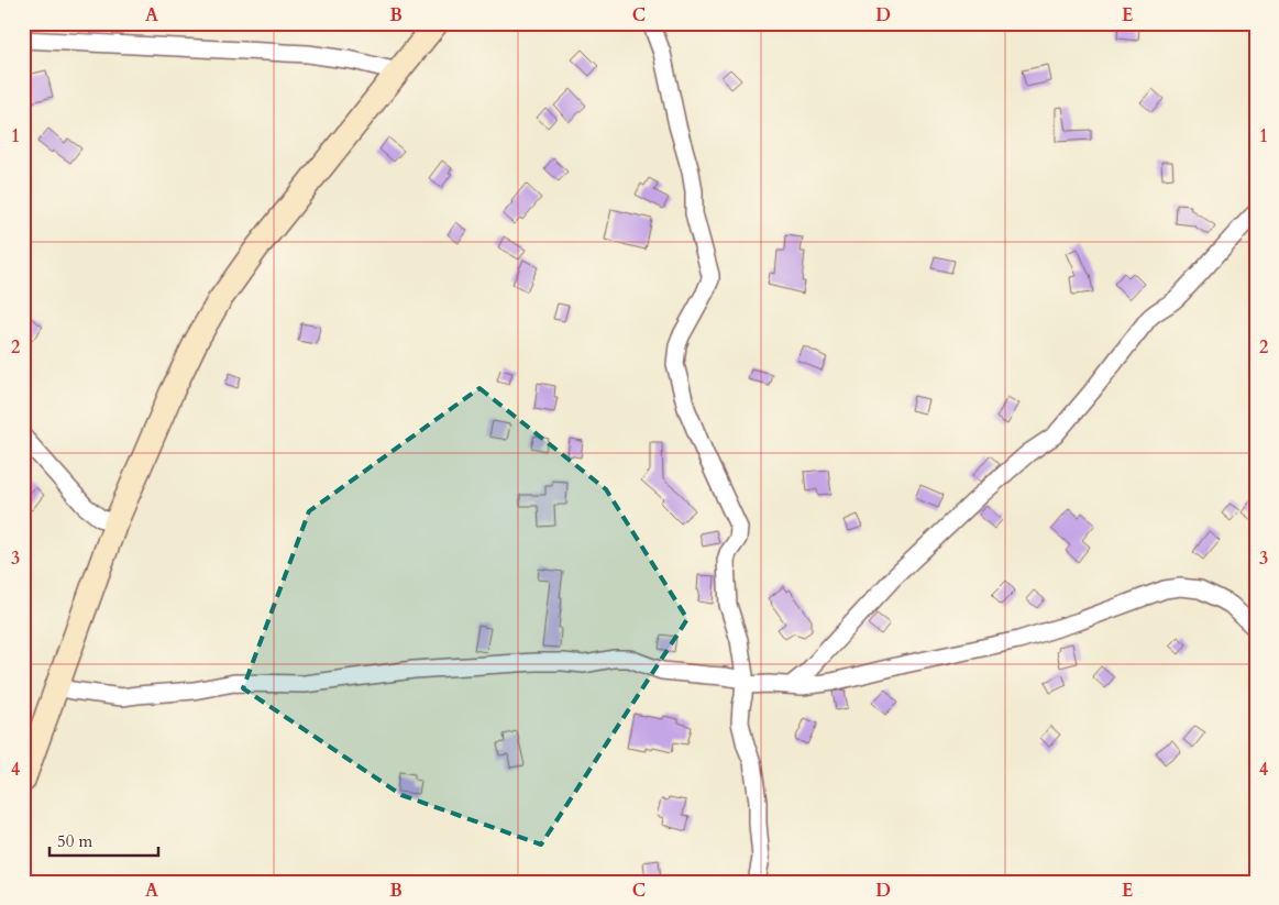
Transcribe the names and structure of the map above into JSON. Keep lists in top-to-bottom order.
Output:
{
  "scale_bar": "50 m",
  "grid": {
    "columns": [
      "A",
      "B",
      "C",
      "D",
      "E"
    ],
    "rows": [
      "1",
      "2",
      "3",
      "4"
    ]
  }
}
